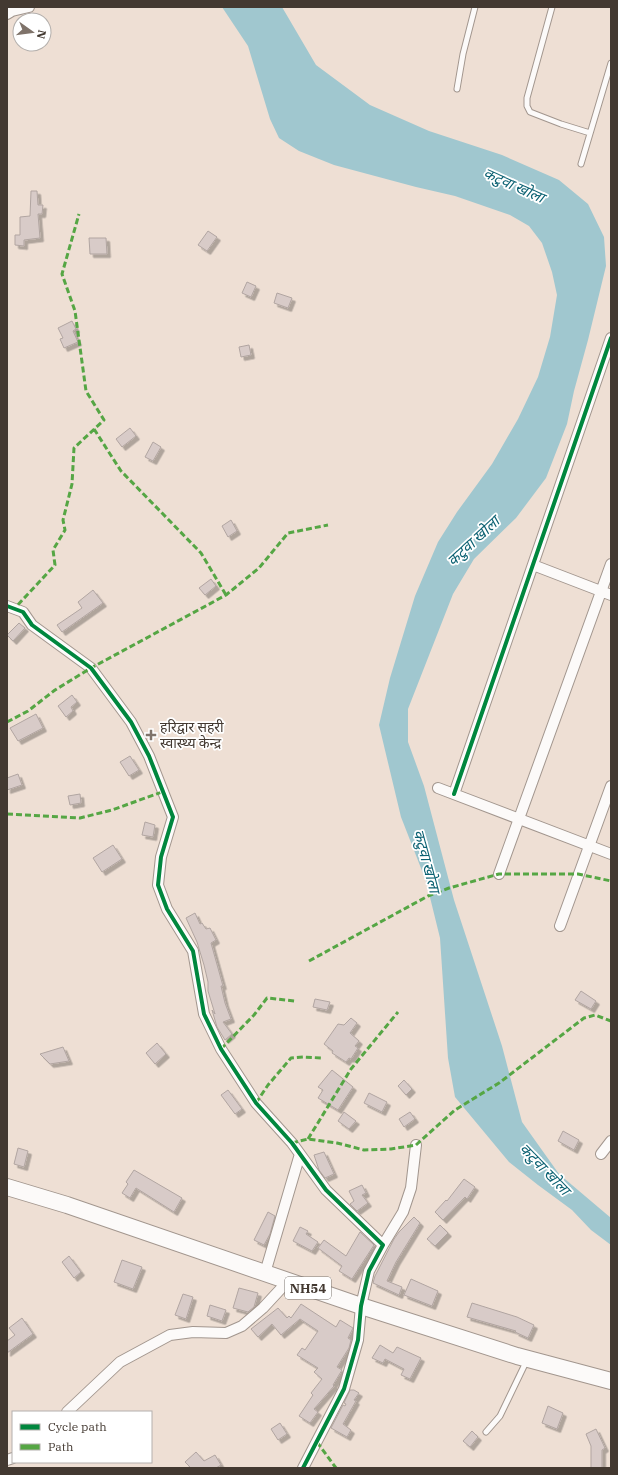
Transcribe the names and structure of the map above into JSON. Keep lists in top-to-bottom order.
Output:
{
  "streets": {
    "main road": ["NH54"]
  },
  "water": ["कटुवा खोला"],
  "places": {
    "health": ["हरिद्वार सहरी स्वास्थ्य केन्द्र"]
  },
  "legend": ["Cycle path", "Path"],
  "north": "right"
}
